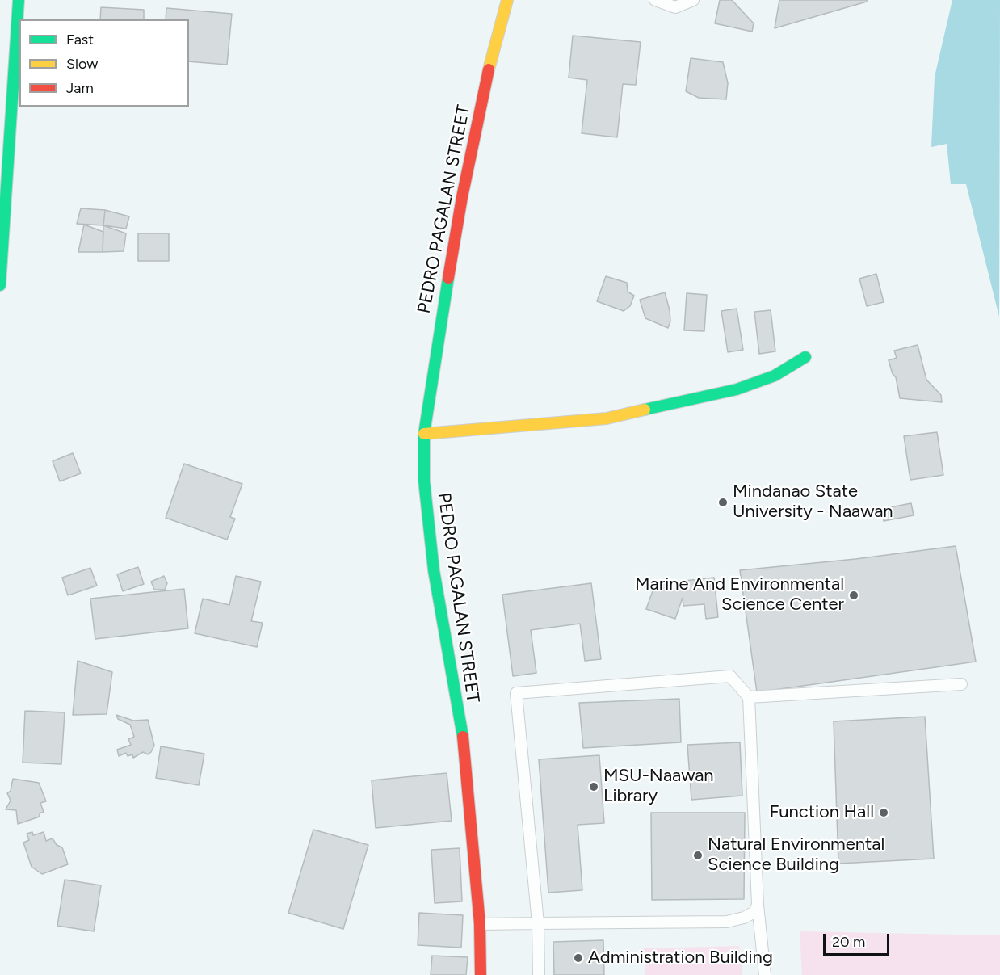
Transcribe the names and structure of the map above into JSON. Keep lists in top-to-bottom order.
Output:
{
  "streets": {
    "main road": ["PEDRO PAGALAN STREET"]
  },
  "places": [
    "Mindanao State University - Naawan",
    "Marine And Environmental Science Center",
    "MSU-Naawan Library",
    "Function Hall",
    "Natural Environmental Science Building",
    "Administration Building"
  ],
  "legend": ["Fast", "Slow", "Jam"],
  "scale_bar": "20 m"
}
